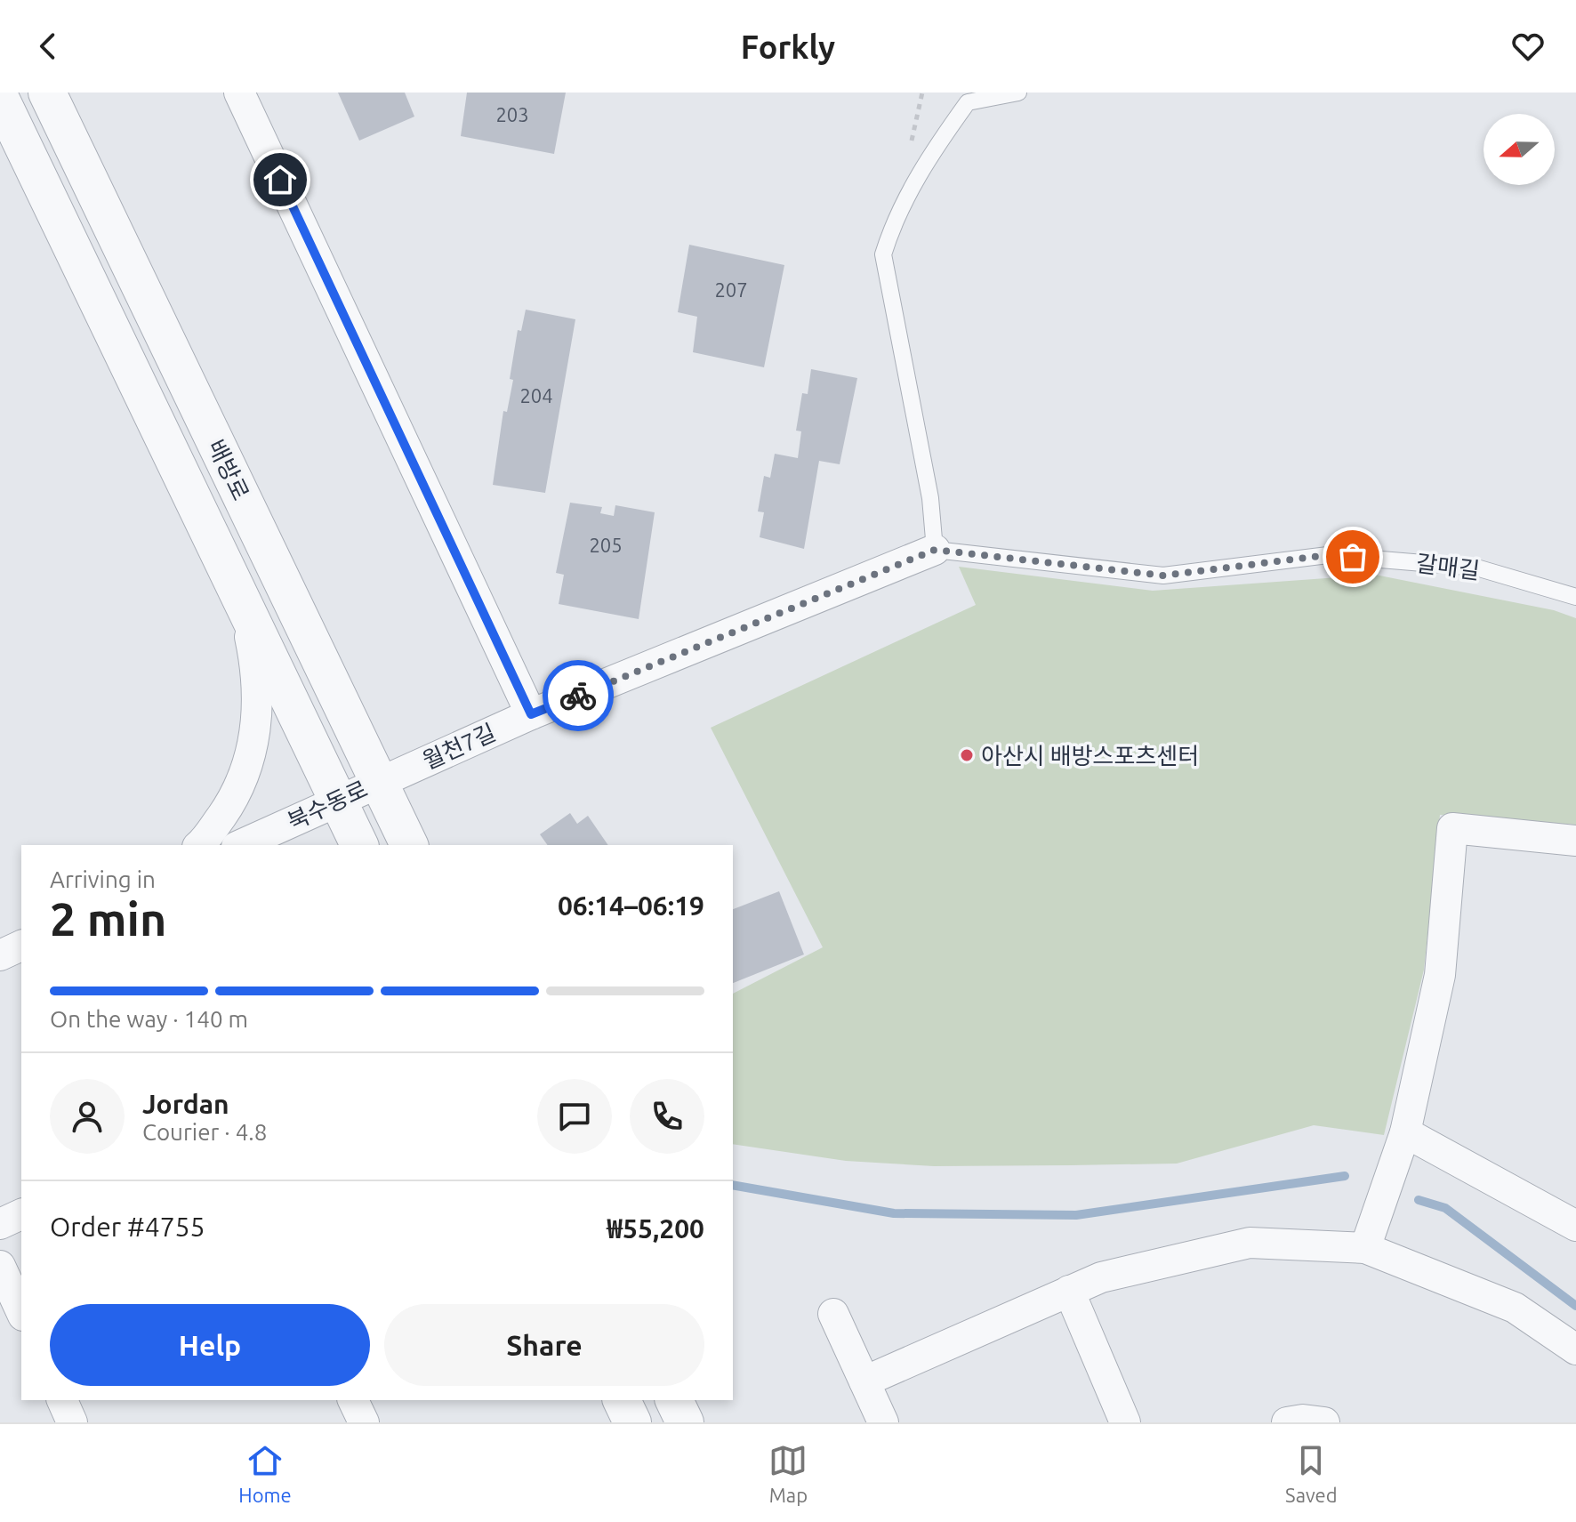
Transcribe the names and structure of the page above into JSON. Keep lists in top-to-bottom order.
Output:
{
  "streets": {
    "street": ["배방로", "월천7길", "북수동로"],
    "lane": ["갈매길"]
  },
  "crossings": [
    ["배방로", "월천7길"],
    ["배방로", "북수동로"],
    ["갈매길", "월천7길"],
    ["월천7길", "북수동로"]
  ],
  "places": ["아산시 배방스포츠센터"],
  "house_numbers": [
    "203",
    "207",
    "204",
    "205"
  ],
  "north": "left",
  "page": {
    "header": "Forkly",
    "heading": ["2 min", "Arriving in", "06:14–06:19"],
    "panel": [
      "Jordan",
      "Courier · 4.8",
      "Order #4755",
      "₩55,200"
    ],
    "bar": "On the way · 140 m",
    "buttons": ["Help", "Share"],
    "tabs": ["Home", "Map", "Saved"]
  }
}
